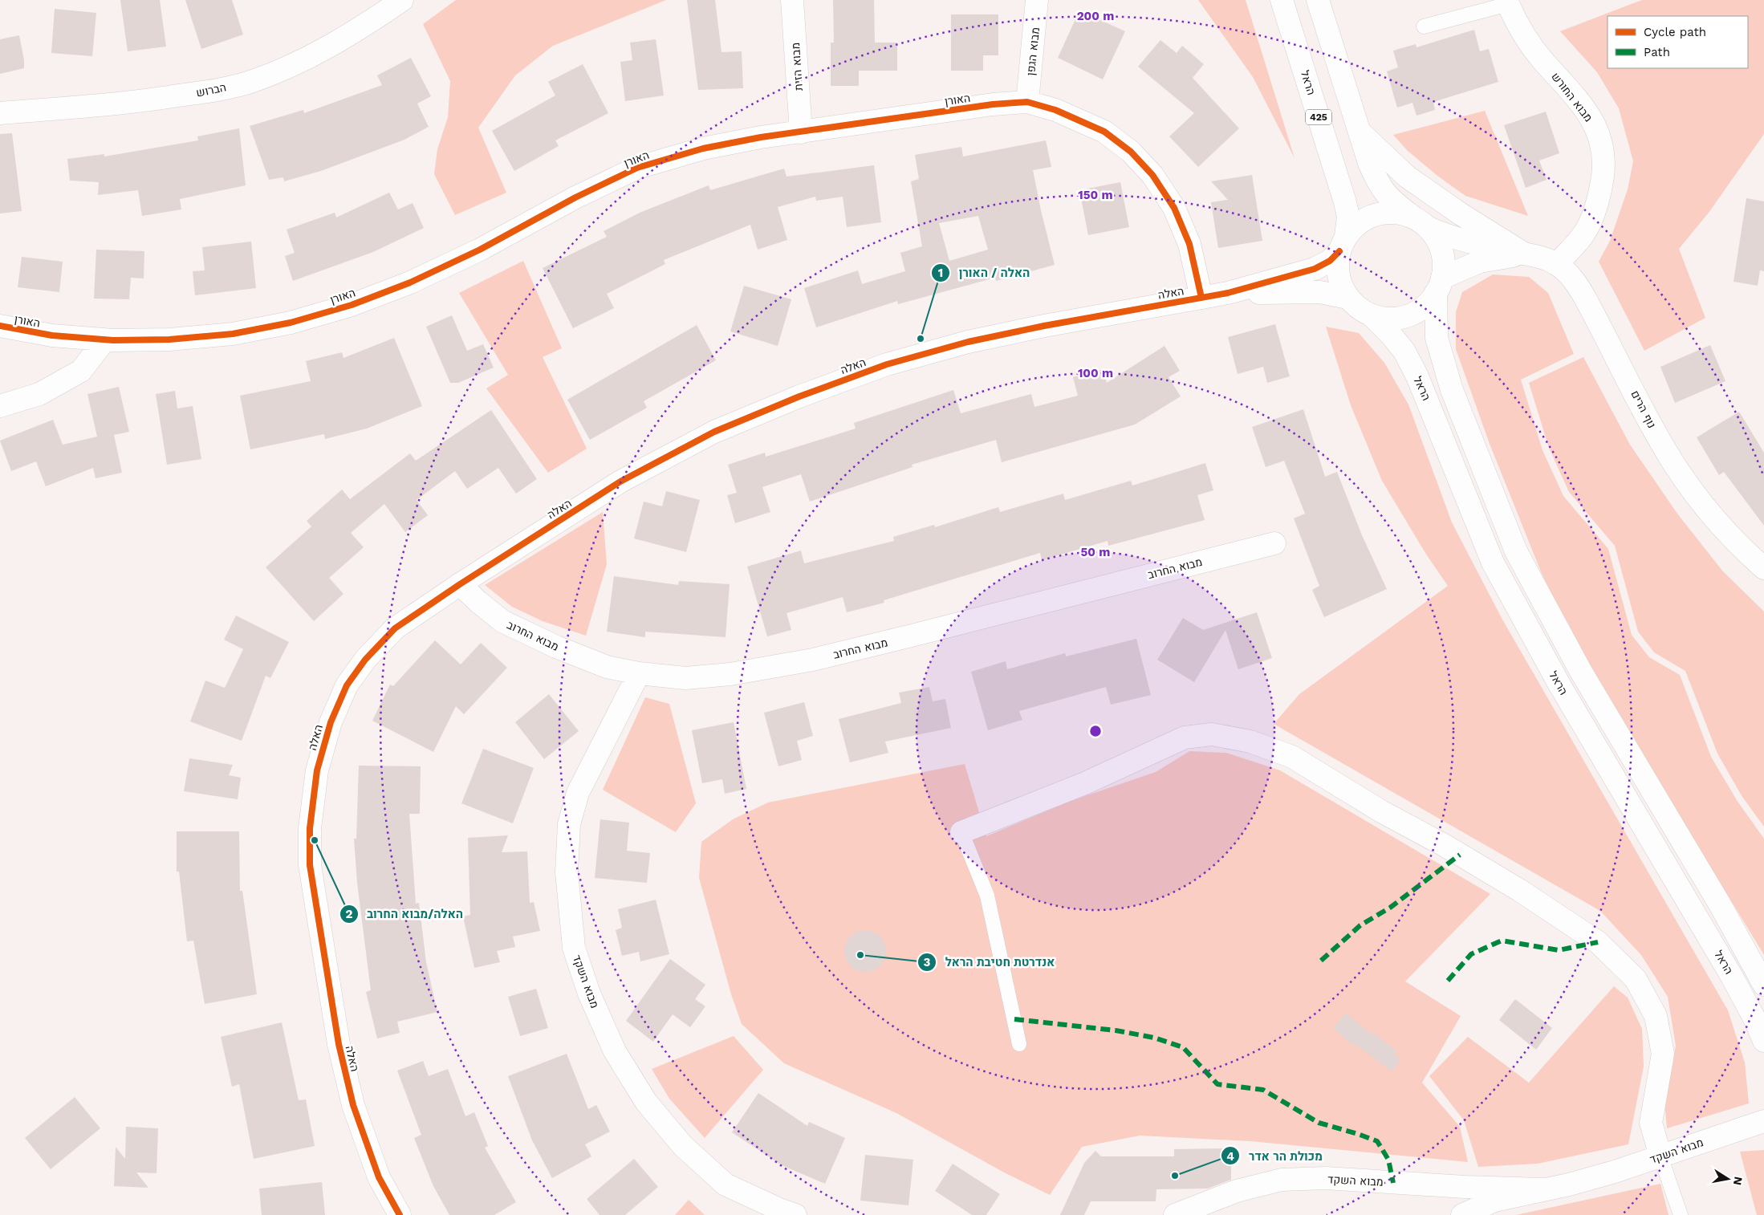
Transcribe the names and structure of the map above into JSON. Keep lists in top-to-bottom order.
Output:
{
  "streets": {
    "street": [
      "מבוא הגפן",
      "מבוא הזית",
      "הראל",
      "הברוש",
      "מבוא החורש",
      "האורן",
      "425",
      "האלה",
      "נוף הרים",
      "מבוא החרוב",
      "מבוא השקד"
    ]
  },
  "crossings": [
    ["מבוא הגפן", "האורן"],
    ["מבוא הזית", "האורן"],
    ["הראל", "האלה"],
    ["הראל", "נוף הרים"],
    ["מבוא החורש", "נוף הרים"],
    ["האורן", "האלה"],
    ["האלה", "נוף הרים"],
    ["האלה", "מבוא החרוב"],
    ["מבוא החרוב", "מבוא השקד"]
  ],
  "places": [
    "האלה / האורן",
    "האלה/מבוא החרוב",
    "אנדרטת חטיבת הראל",
    "מכולת הר אדר"
  ],
  "legend": ["Cycle path", "Path"],
  "north": "right",
  "rings": [
    "200 m",
    "150 m",
    "100 m",
    "50 m"
  ]
}
